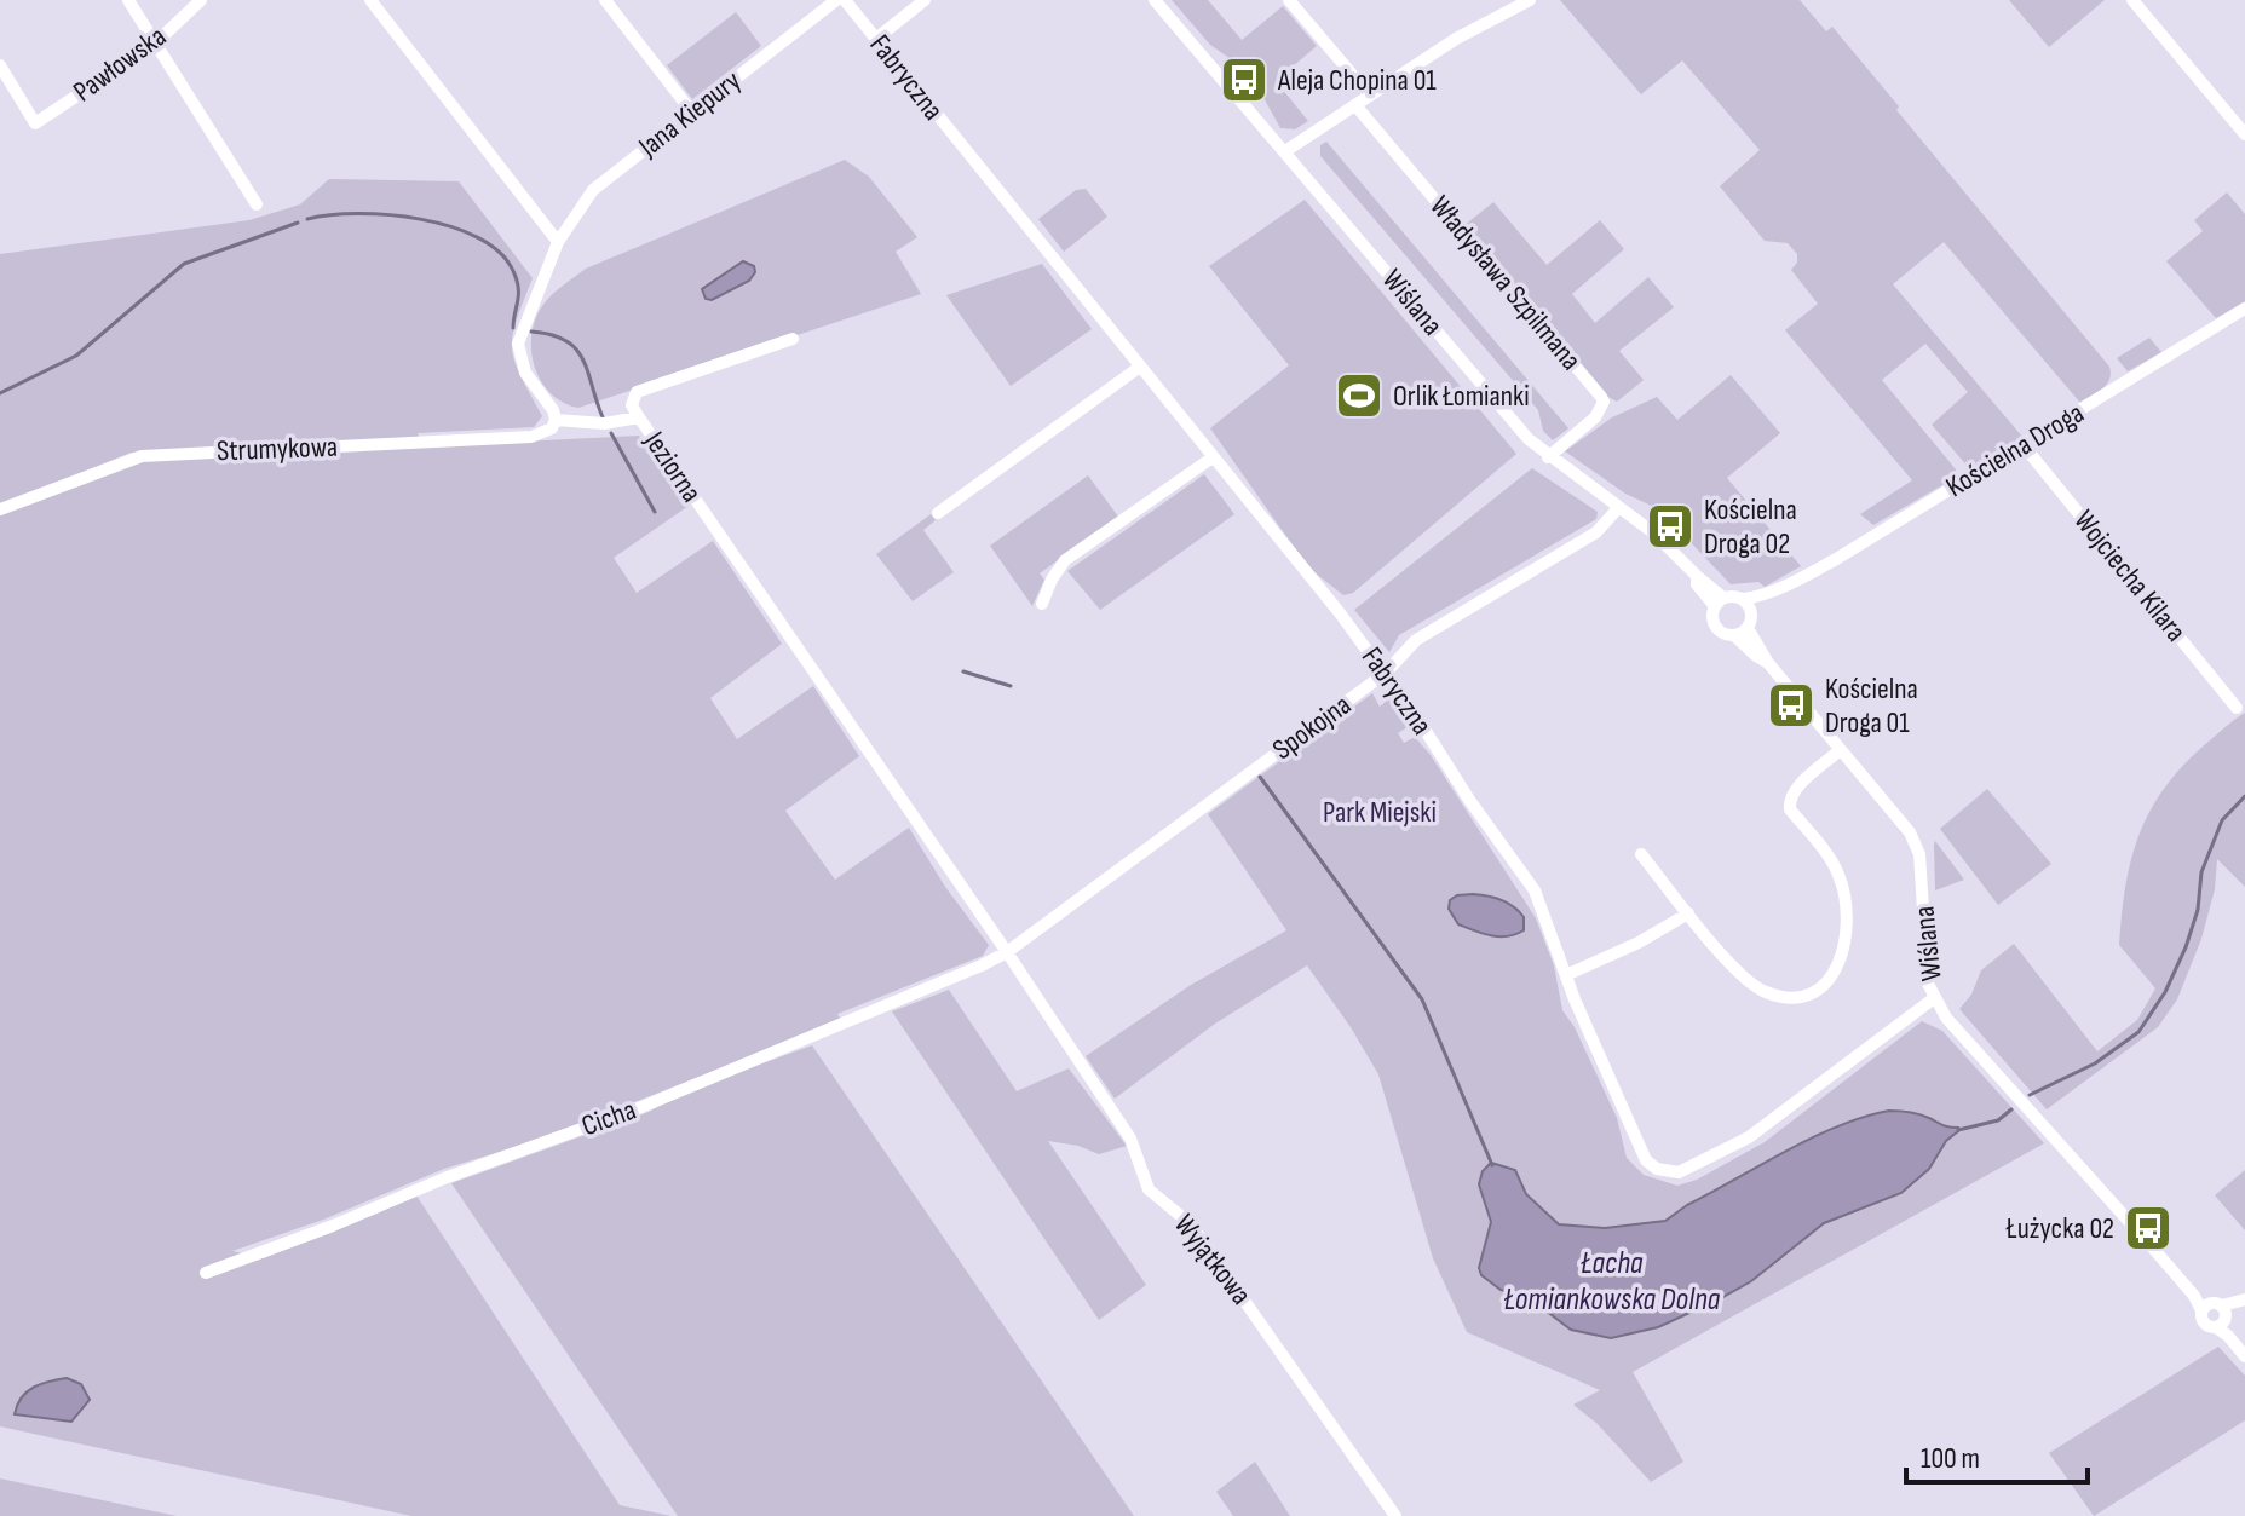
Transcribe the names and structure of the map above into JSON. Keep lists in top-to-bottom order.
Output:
{
  "streets": {
    "street": [
      "Pawłowska",
      "Fabryczna",
      "Jana Kiepury",
      "Władysława Szpilmana",
      "Wiślana",
      "Strumykowa",
      "Kościelna Droga",
      "Jeziorna",
      "Wojciecha Kilara",
      "Spokojna",
      "Cicha",
      "Wyjątkowa"
    ]
  },
  "crossings": [
    ["Fabryczna", "Wiślana"],
    ["Fabryczna", "Spokojna"],
    ["Władysława Szpilmana", "Wiślana"],
    ["Wiślana", "Kościelna Droga"],
    ["Wiślana", "Spokojna"],
    ["Strumykowa", "Jeziorna"],
    ["Kościelna Droga", "Wojciecha Kilara"],
    ["Jeziorna", "Spokojna"],
    ["Jeziorna", "Cicha"],
    ["Jeziorna", "Wyjątkowa"],
    ["Spokojna", "Cicha"],
    ["Spokojna", "Wyjątkowa"],
    ["Cicha", "Wyjątkowa"]
  ],
  "water": ["Łacha Łomiankowska Dolna"],
  "parks": ["Park Miejski"],
  "places": {
    "bus stop": [
      "Aleja Chopina 01",
      "Kościelna Droga 02",
      "Kościelna Droga 01",
      "Łużycka 02"
    ],
    "sports": ["Orlik Łomianki"]
  },
  "scale_bar": "100 m"
}
